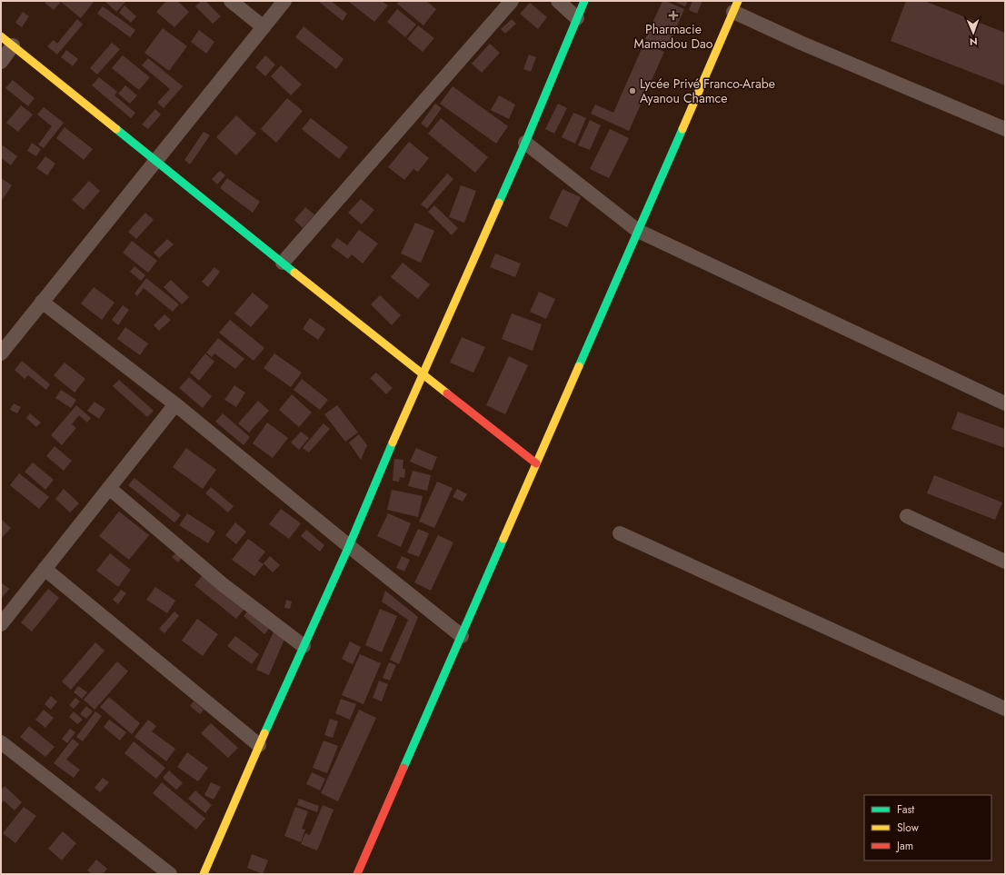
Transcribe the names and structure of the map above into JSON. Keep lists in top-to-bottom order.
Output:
{
  "places": {
    "health": ["Pharmacie Mamadou Dao"],
    "other": ["Lycée Privé Franco-Arabe Ayanou Chamce"]
  },
  "legend": ["Fast", "Slow", "Jam"],
  "north": "bottom"
}
